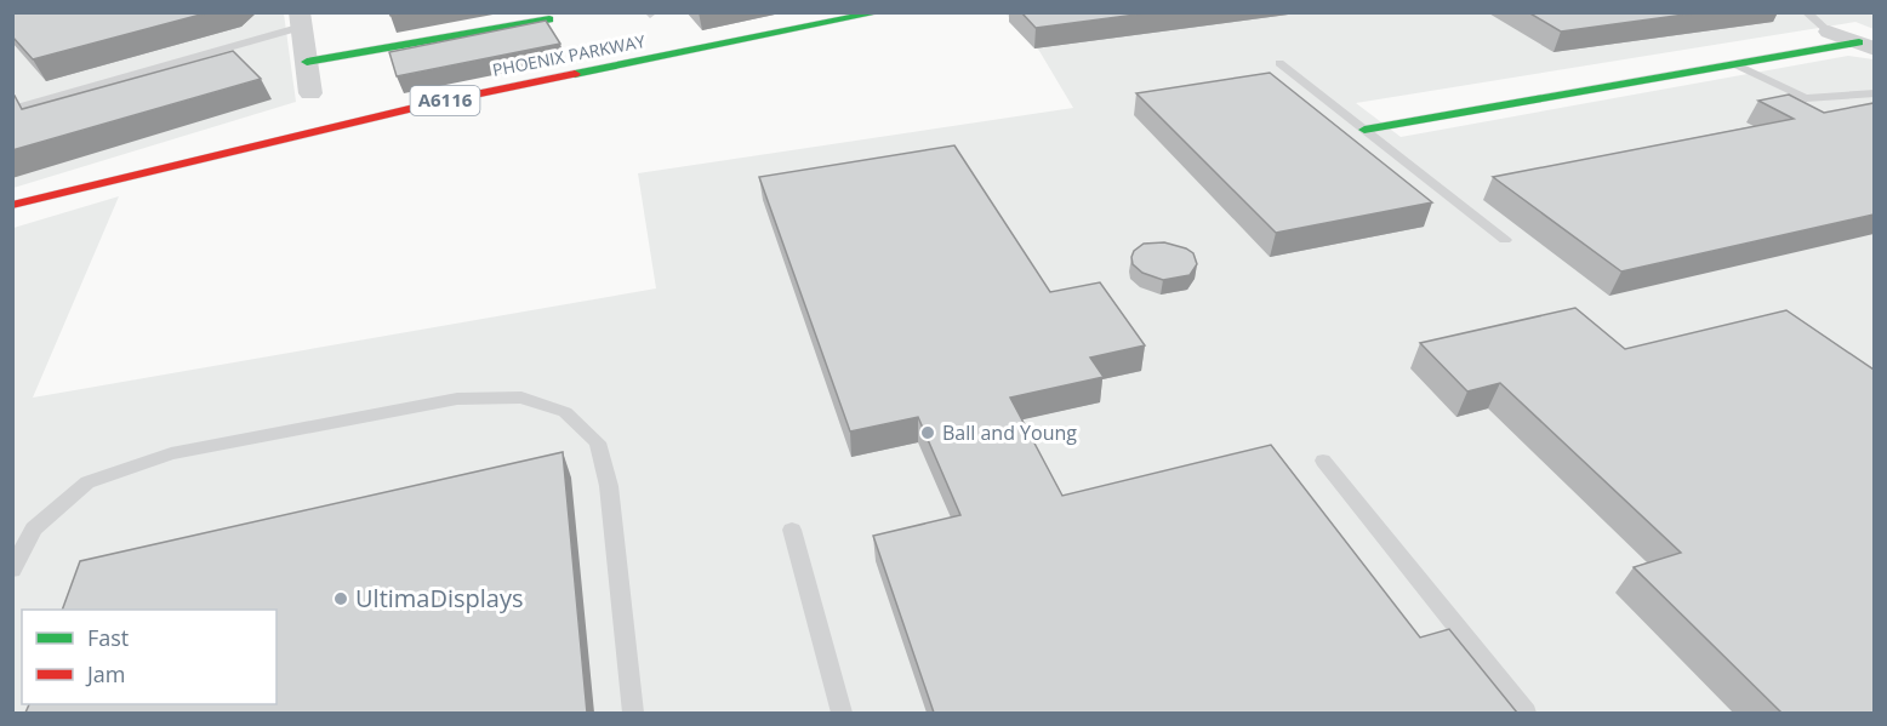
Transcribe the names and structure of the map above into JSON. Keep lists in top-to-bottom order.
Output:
{
  "streets": {
    "street": ["PHOENIX PARKWAY", "A6116"]
  },
  "places": ["Ball and Young", "UltimaDisplays"],
  "legend": ["Fast", "Jam"]
}
